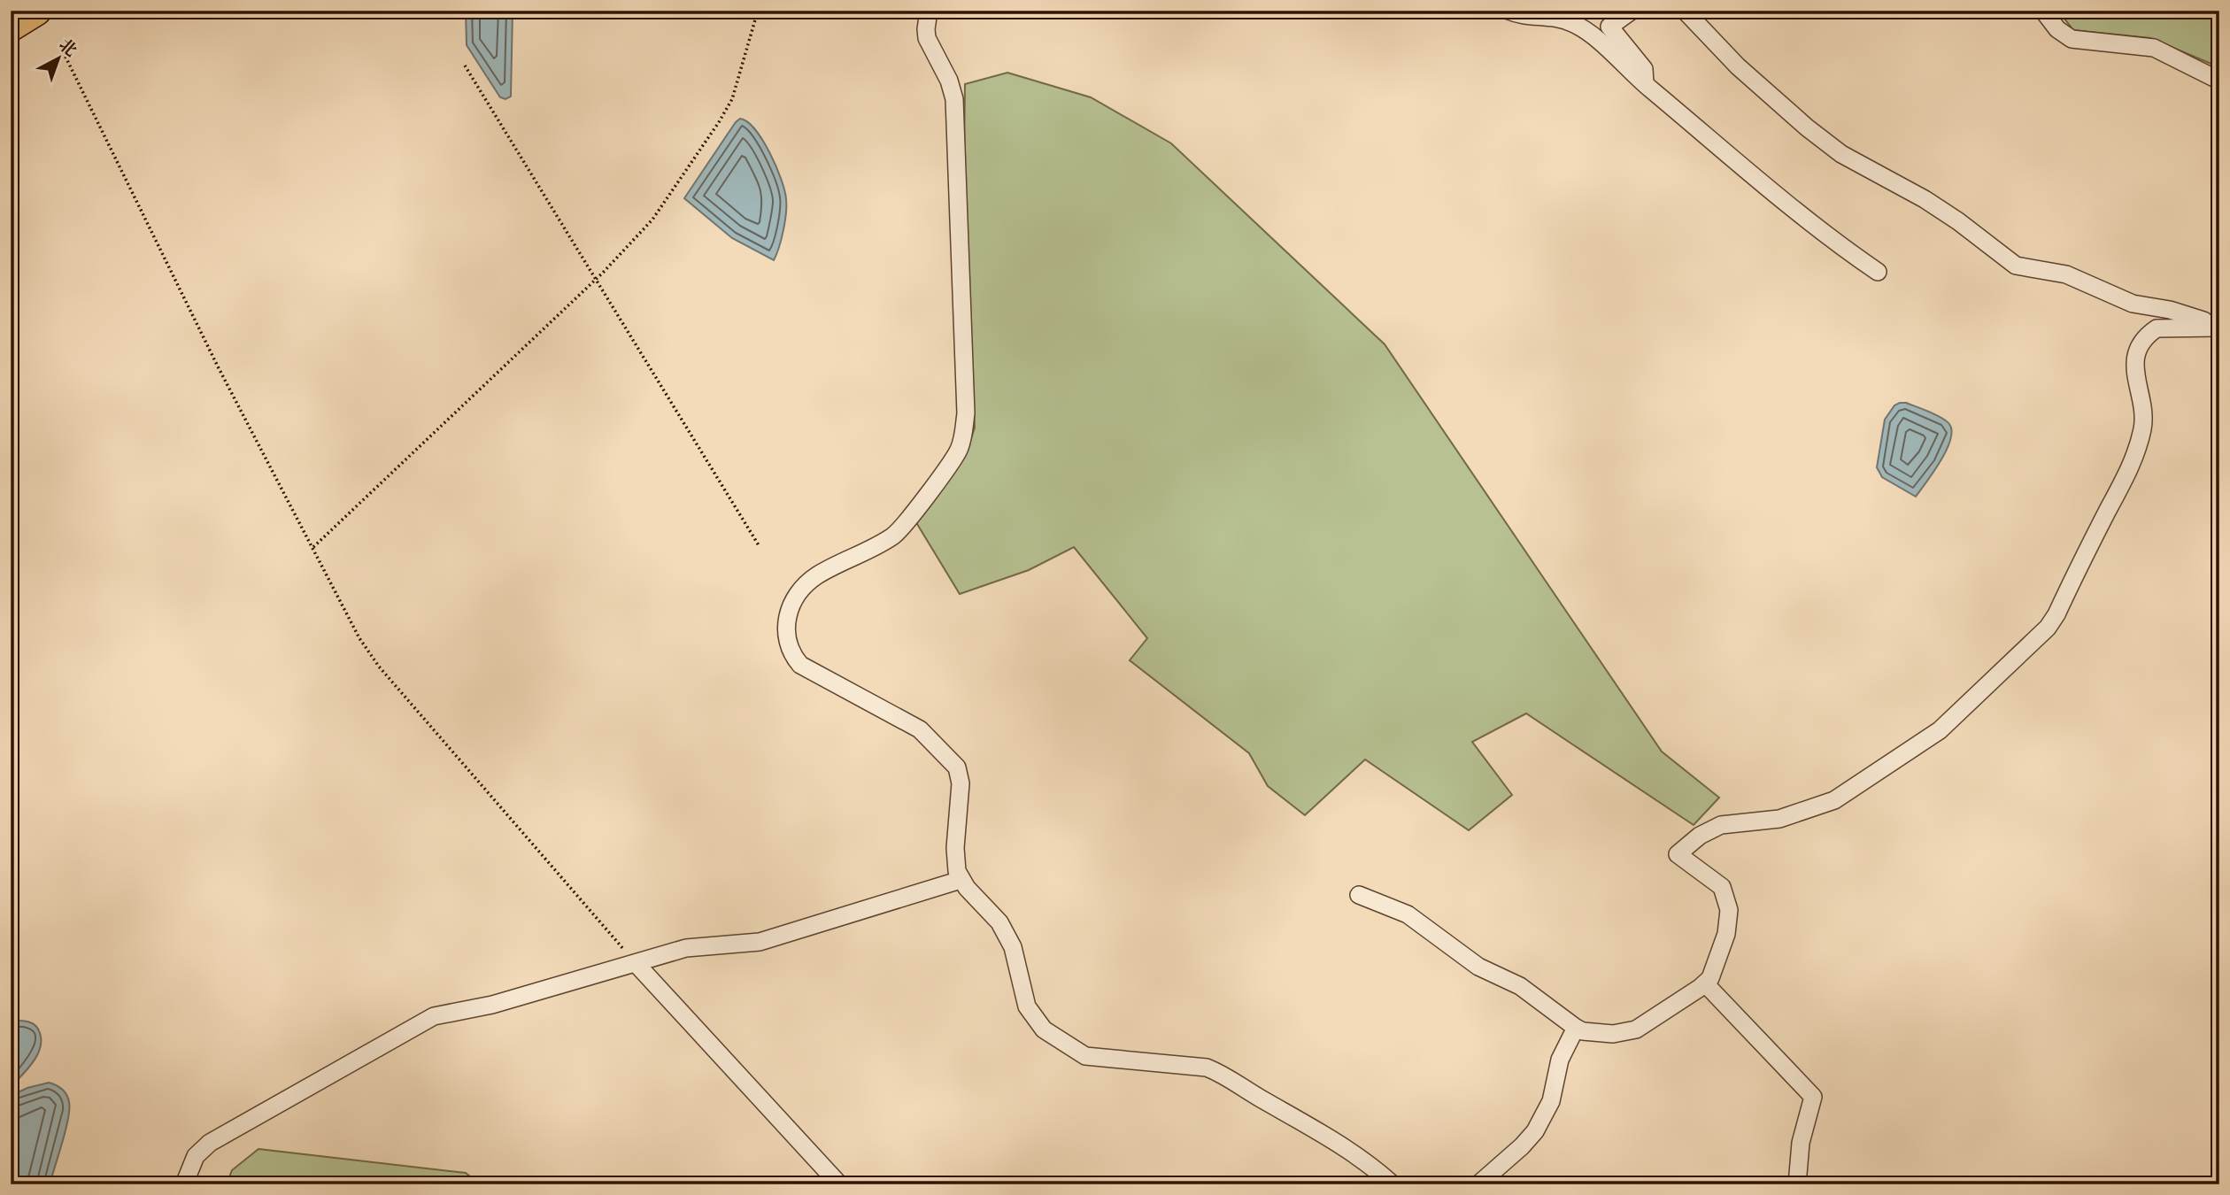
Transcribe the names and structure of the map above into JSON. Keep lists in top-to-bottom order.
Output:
{
  "north": "top right"
}
